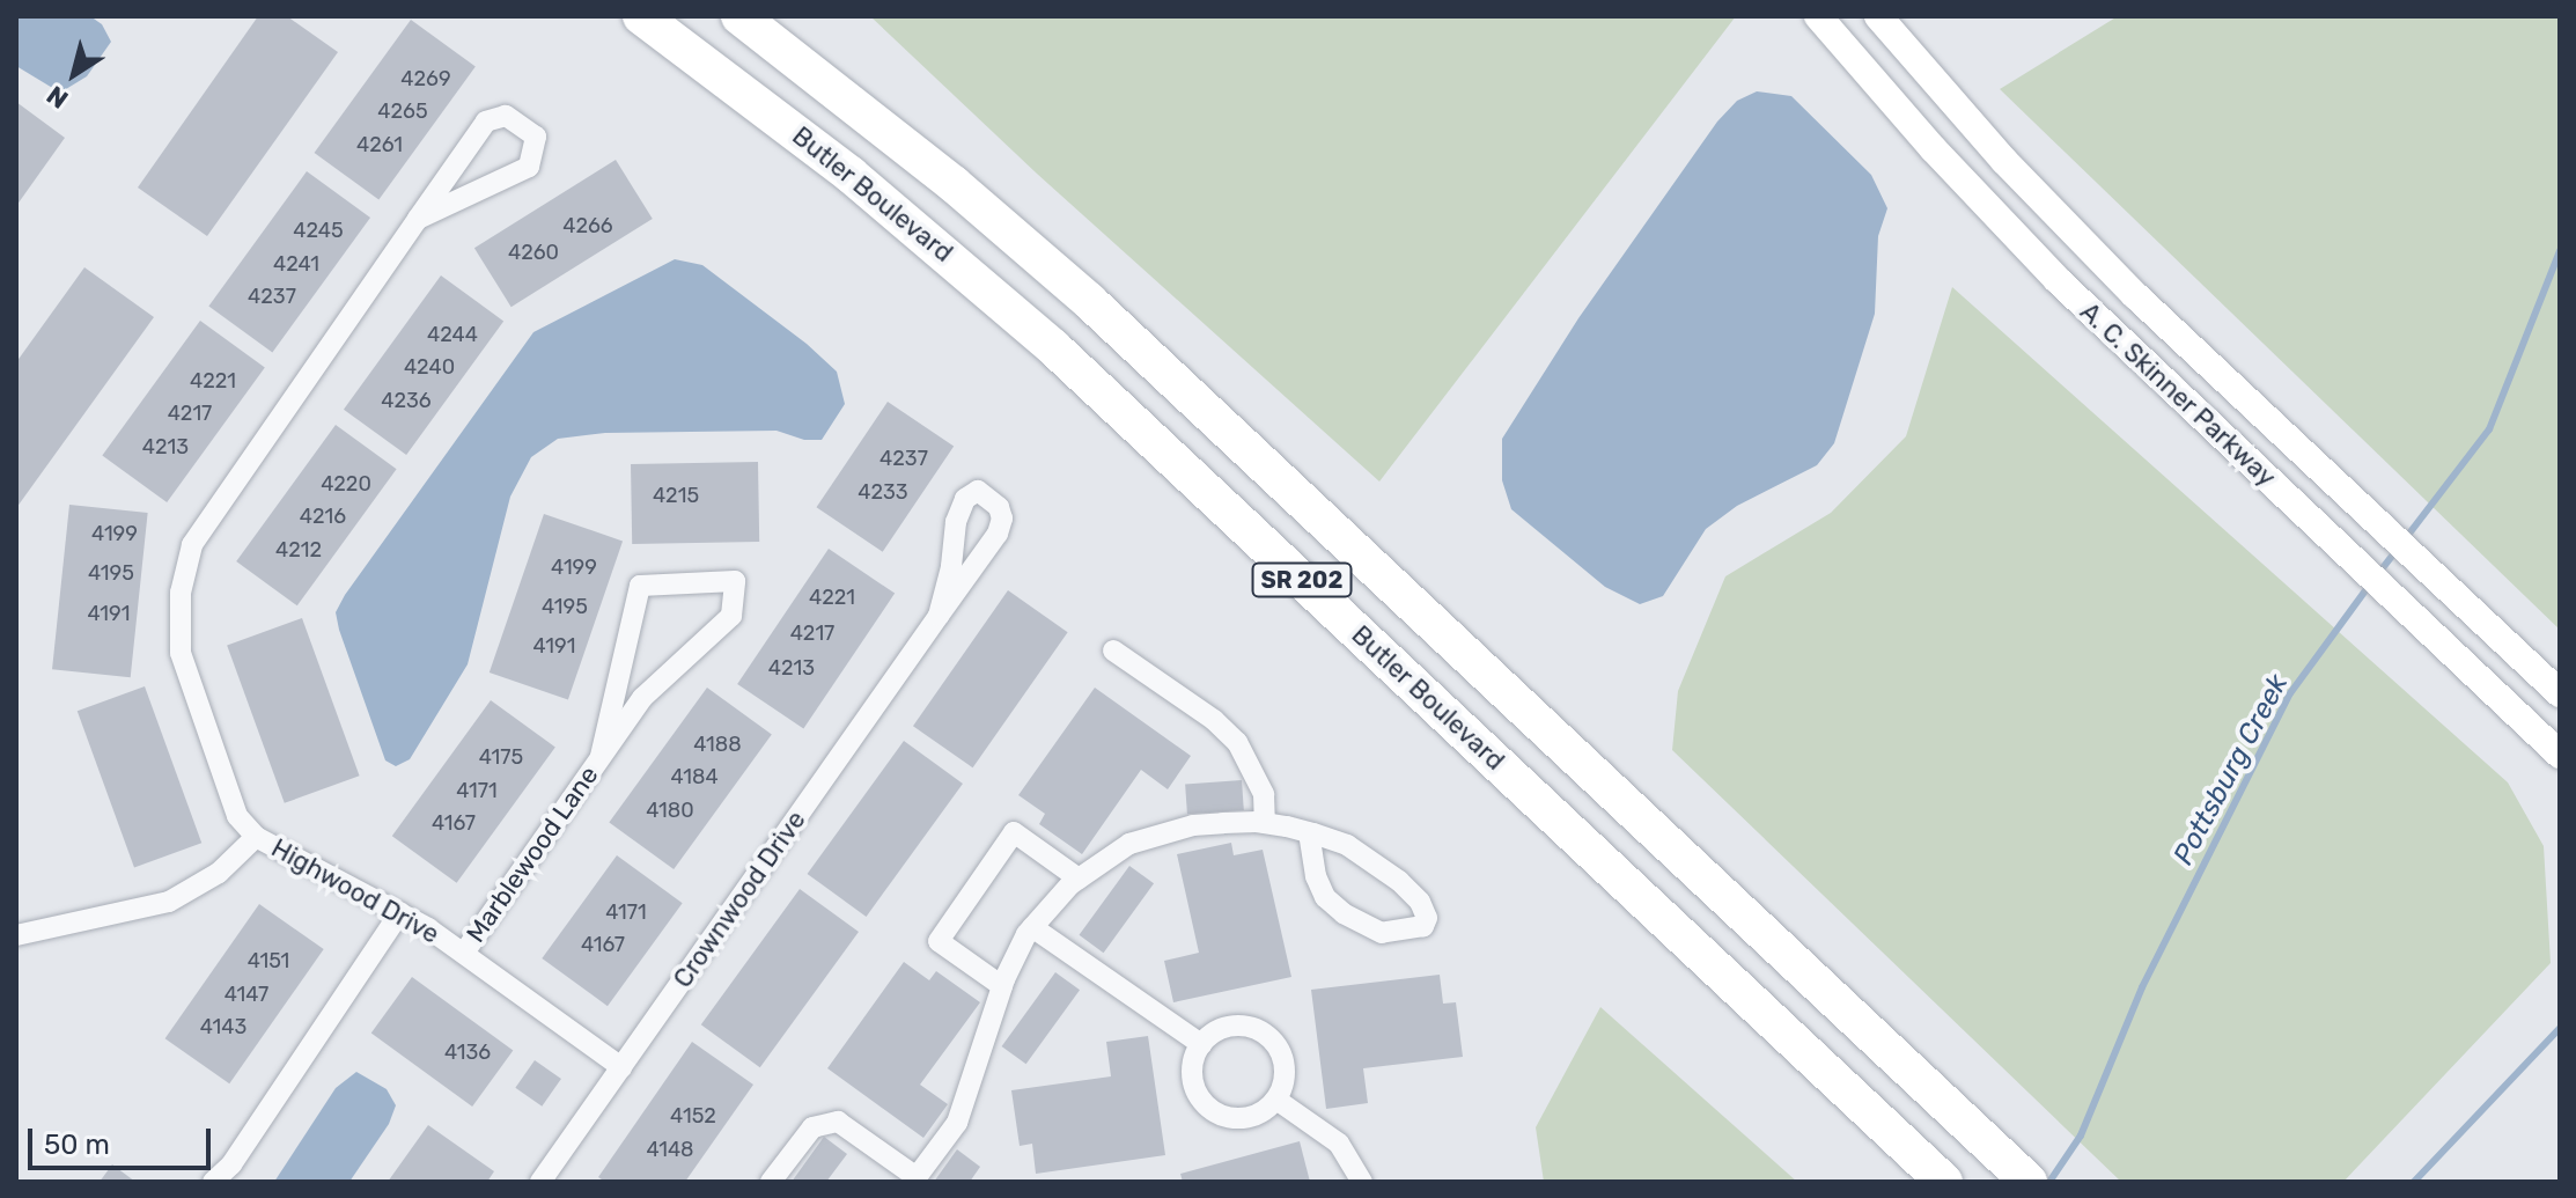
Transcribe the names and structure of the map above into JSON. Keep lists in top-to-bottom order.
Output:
{
  "streets": {
    "highway": ["Butler Boulevard", "SR 202"],
    "main road": ["A. C. Skinner Parkway"],
    "street": ["Marblewood Lane", "Highwood Drive", "Crownwood Drive"]
  },
  "crossings": [
    ["Marblewood Lane", "Highwood Drive"],
    ["Highwood Drive", "Crownwood Drive"]
  ],
  "water": ["Pottsburg Creek"],
  "house_numbers": [
    "4269",
    "4265",
    "4261",
    "4266",
    "4245",
    "4260",
    "4241",
    "4237",
    "4244",
    "4240",
    "4221",
    "4236",
    "4217",
    "4213",
    "4237",
    "4220",
    "4233",
    "4215",
    "4216",
    "4199",
    "4212",
    "4199",
    "4195",
    "4221",
    "4195",
    "4191",
    "4217",
    "4191",
    "4213",
    "4188",
    "4175",
    "4184",
    "4171",
    "4180",
    "4167",
    "4171",
    "4167",
    "4151",
    "4147",
    "4143",
    "4136",
    "4152",
    "4148"
  ],
  "scale_bar": "50 m",
  "north": "bottom left"
}
